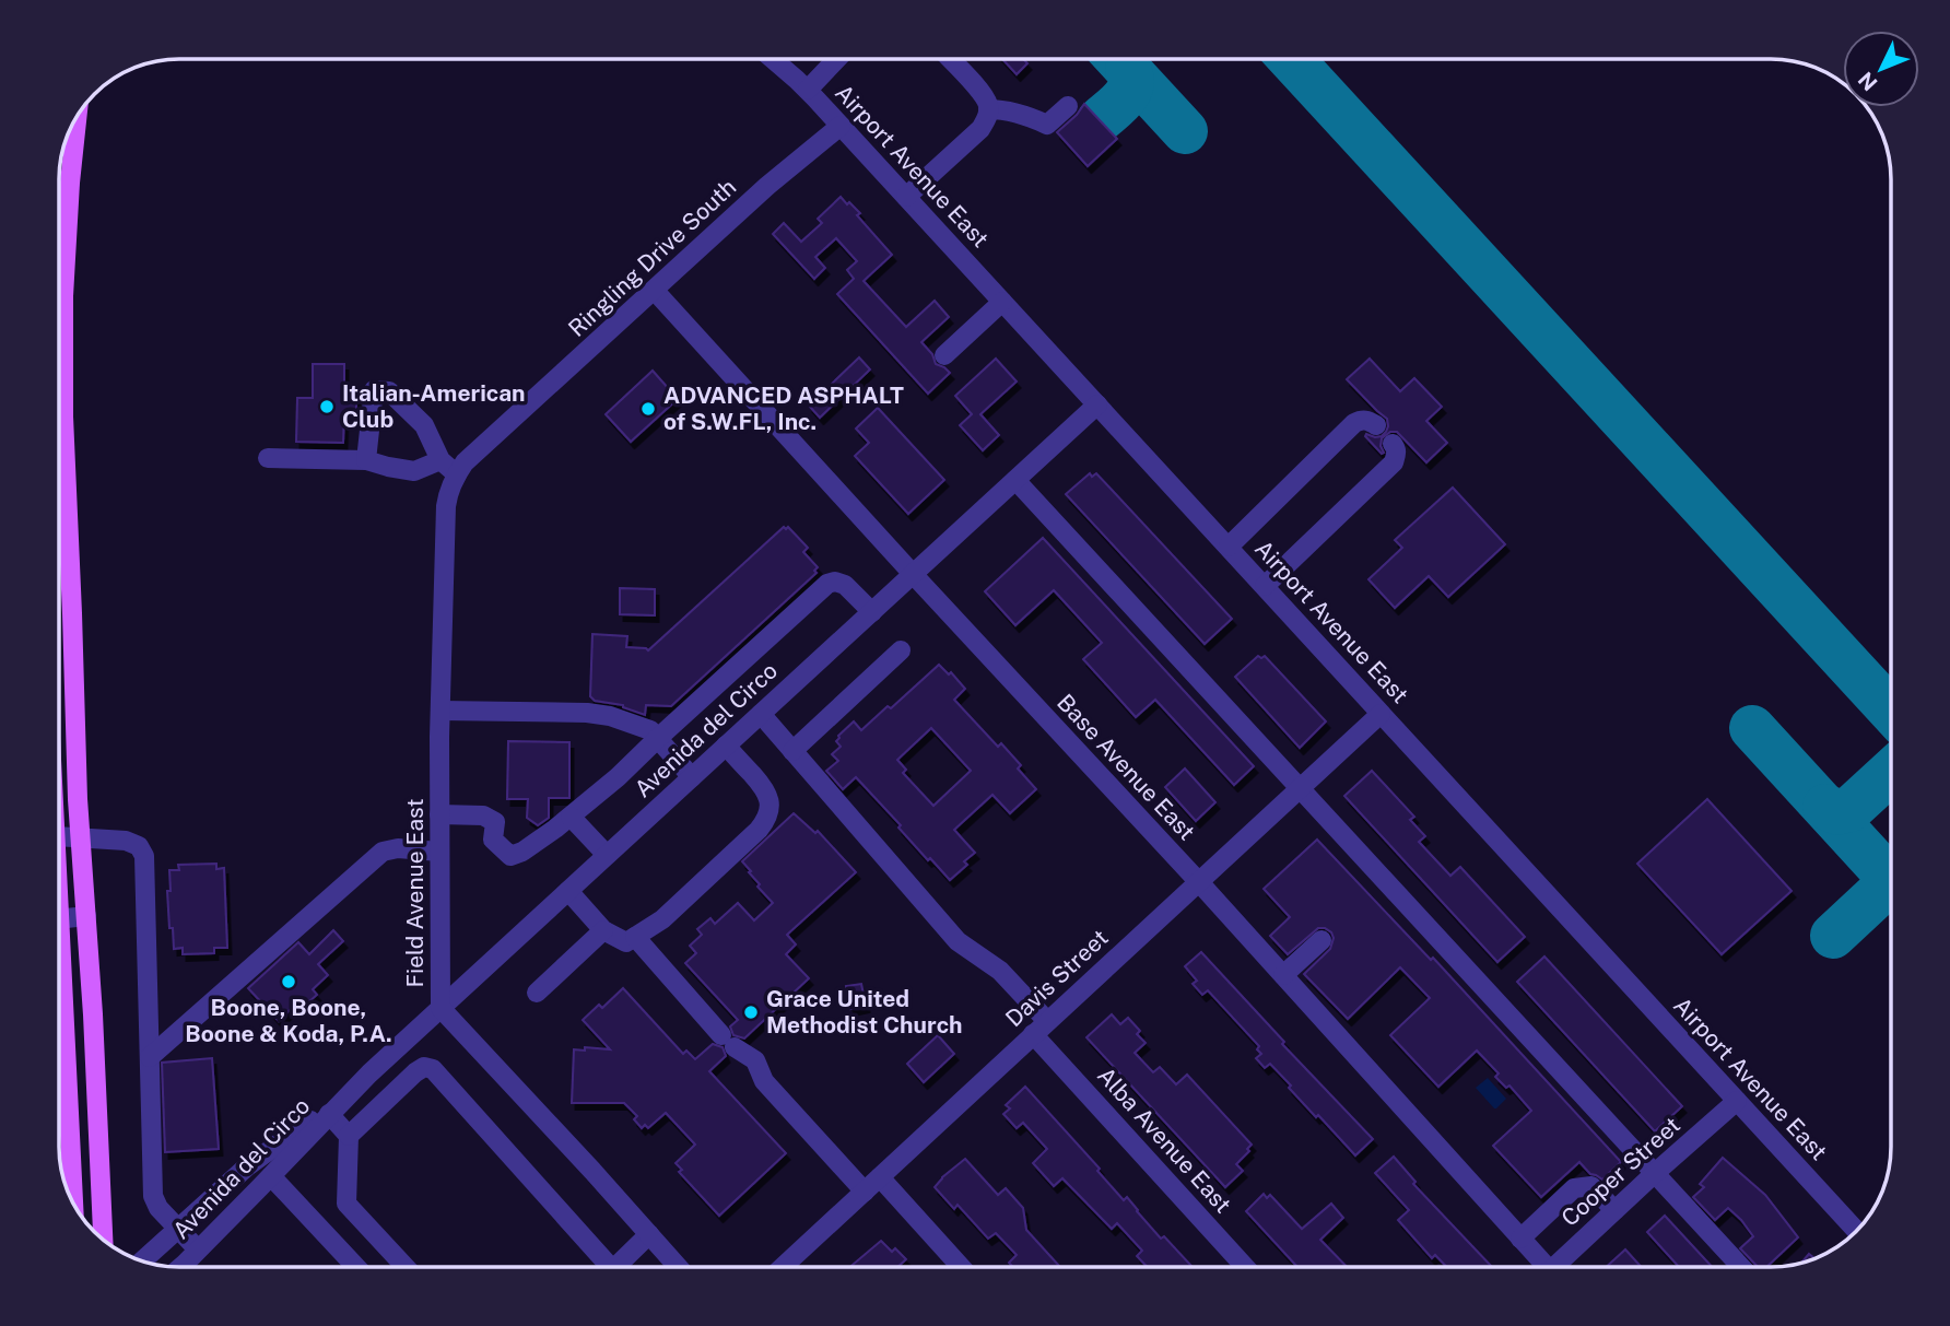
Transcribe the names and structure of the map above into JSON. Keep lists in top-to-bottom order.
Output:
{
  "streets": {
    "street": [
      "Airport Avenue East",
      "Ringling Drive South",
      "Avenida del Circo",
      "Base Avenue East",
      "Field Avenue East",
      "Davis Street",
      "Alba Avenue East",
      "Cooper Street"
    ]
  },
  "crossings": [
    ["Airport Avenue East", "Ringling Drive South"],
    ["Airport Avenue East", "Avenida del Circo"],
    ["Airport Avenue East", "Davis Street"],
    ["Airport Avenue East", "Cooper Street"],
    ["Ringling Drive South", "Base Avenue East"],
    ["Ringling Drive South", "Field Avenue East"],
    ["Avenida del Circo", "Base Avenue East"],
    ["Avenida del Circo", "Field Avenue East"],
    ["Avenida del Circo", "Alba Avenue East"],
    ["Base Avenue East", "Davis Street"],
    ["Davis Street", "Alba Avenue East"]
  ],
  "places": [
    "Italian-American Club",
    "ADVANCED ASPHALT of S.W.FL, Inc.",
    "Boone, Boone, Boone & Koda, P.A.",
    "Grace United Methodist Church"
  ],
  "north": "bottom left"
}
